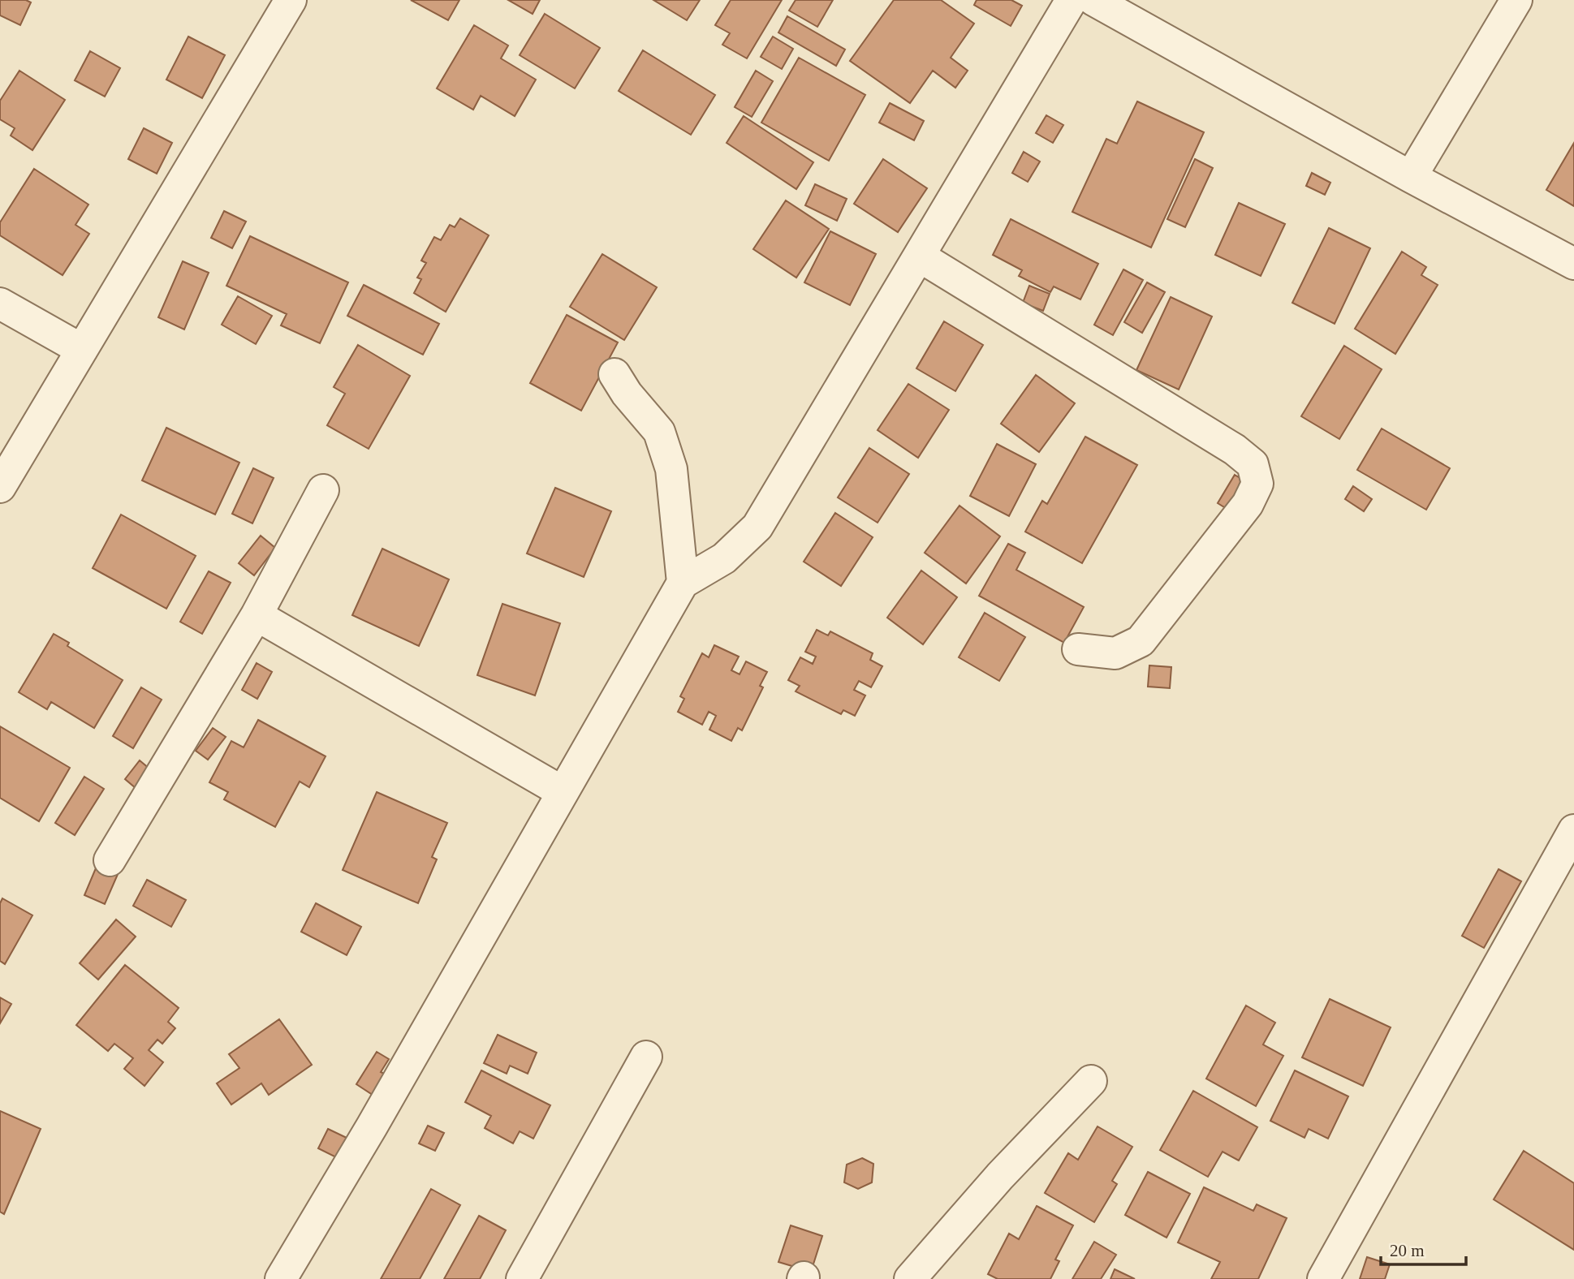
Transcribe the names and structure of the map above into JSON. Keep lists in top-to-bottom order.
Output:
{
  "scale_bar": "20 m"
}
